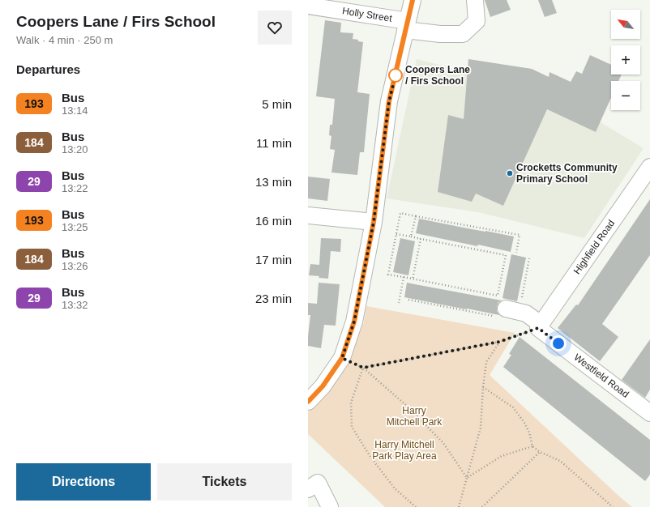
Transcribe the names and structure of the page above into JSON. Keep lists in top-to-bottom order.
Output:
{
  "streets": {
    "street": ["Holly Street", "Highfield Road", "Westfield Road"]
  },
  "crossings": [
    ["Highfield Road", "Westfield Road"]
  ],
  "parks": ["Harry Mitchell Park", "Harry Mitchell Park Play Area"],
  "places": ["Coopers Lane / Firs School", "Crocketts Community Primary School"],
  "lines": ["bus line 193"],
  "north": "top left",
  "page": {
    "heading": [
      ["Coopers Lane / Firs School", "Walk · 4 min · 250 m"],
      "Departures"
    ],
    "map_buttons": ["+", "−"],
    "list": [
      {
        "mark": "193",
        "name": "Bus",
        "note": "13:14",
        "value": "5 min"
      },
      {
        "mark": "184",
        "name": "Bus",
        "note": "13:20",
        "value": "11 min"
      },
      {
        "mark": "29",
        "name": "Bus",
        "note": "13:22",
        "value": "13 min"
      },
      {
        "mark": "193",
        "name": "Bus",
        "note": "13:25",
        "value": "16 min"
      },
      {
        "mark": "184",
        "name": "Bus",
        "note": "13:26",
        "value": "17 min"
      },
      {
        "mark": "29",
        "name": "Bus",
        "note": "13:32",
        "value": "23 min"
      }
    ],
    "buttons": ["Directions", "Tickets"]
  }
}
